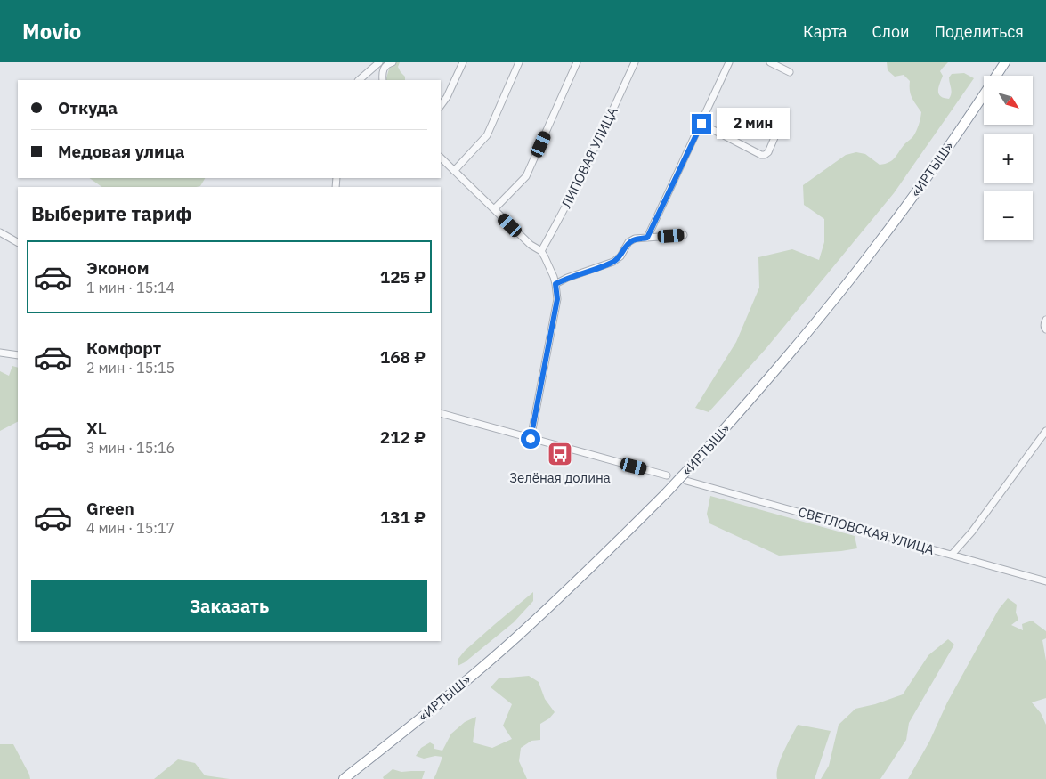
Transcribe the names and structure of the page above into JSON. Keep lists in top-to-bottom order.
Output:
{
  "streets": {
    "highway": ["«ИРТЫШ»"],
    "street": ["ЛИПОВАЯ УЛИЦА", "СВЕТЛОВСКАЯ УЛИЦА"]
  },
  "places": {
    "bus stop": ["Зелёная долина"]
  },
  "north": "bottom right",
  "page": {
    "header": "Movio",
    "nav": ["Карта", "Слои", "Поделиться"],
    "map_buttons": ["+", "−"],
    "banner": ["Откуда", "Медовая улица"],
    "bubble": "2 мин",
    "heading": "Выберите тариф",
    "list": [
      {
        "name": "Эконом",
        "note": "1 мин · 15:14",
        "value": "125 ₽"
      },
      {
        "name": "Комфорт",
        "note": "2 мин · 15:15",
        "value": "168 ₽"
      },
      {
        "name": "XL",
        "note": "3 мин · 15:16",
        "value": "212 ₽"
      },
      {
        "name": "Green",
        "note": "4 мин · 15:17",
        "value": "131 ₽"
      }
    ],
    "buttons": "Заказать"
  }
}
